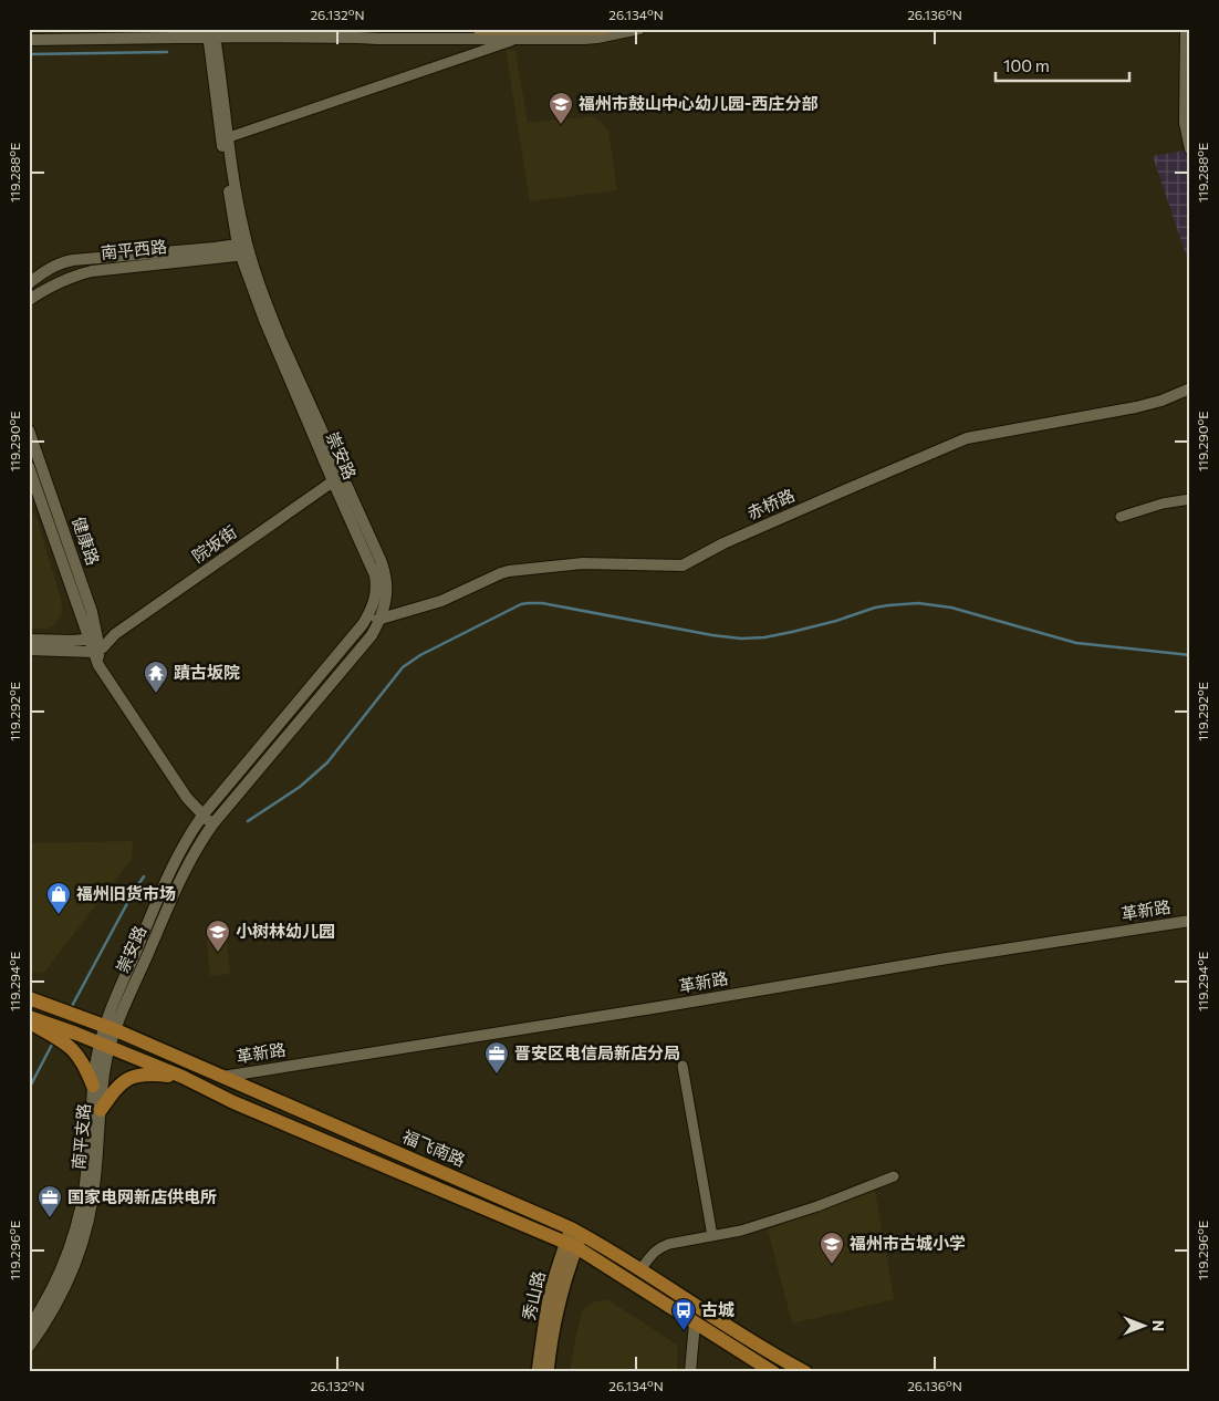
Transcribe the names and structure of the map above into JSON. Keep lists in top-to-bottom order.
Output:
{
  "streets": {
    "main road": ["福飞南路", "秀山路"],
    "street": [
      "南平西路",
      "崇安路",
      "赤桥路",
      "健康路",
      "院坂街",
      "革新路",
      "南平支路"
    ]
  },
  "crossings": [
    ["南平西路", "崇安路"],
    ["崇安路", "赤桥路"],
    ["崇安路", "健康路"],
    ["崇安路", "院坂街"],
    ["崇安路", "南平支路"],
    ["崇安路", "福飞南路"],
    ["革新路", "福飞南路"],
    ["福飞南路", "秀山路"]
  ],
  "places": {
    "school or university": ["福州市鼓山中心幼儿园-西庄分部", "小树林幼儿园", "福州市古城小学"],
    "temple": ["蹟古坂院"],
    "shop": ["福州旧货市场"],
    "office": ["晋安区电信局新店分局", "国家电网新店供电所"],
    "bus stop": ["古城"]
  },
  "scale_bar": "100 m",
  "north": "right",
  "coordinates": [
    "26.132°N",
    "26.134°N",
    "26.136°N",
    "119.288°E",
    "119.290°E",
    "119.292°E",
    "119.294°E",
    "119.296°E"
  ]
}
